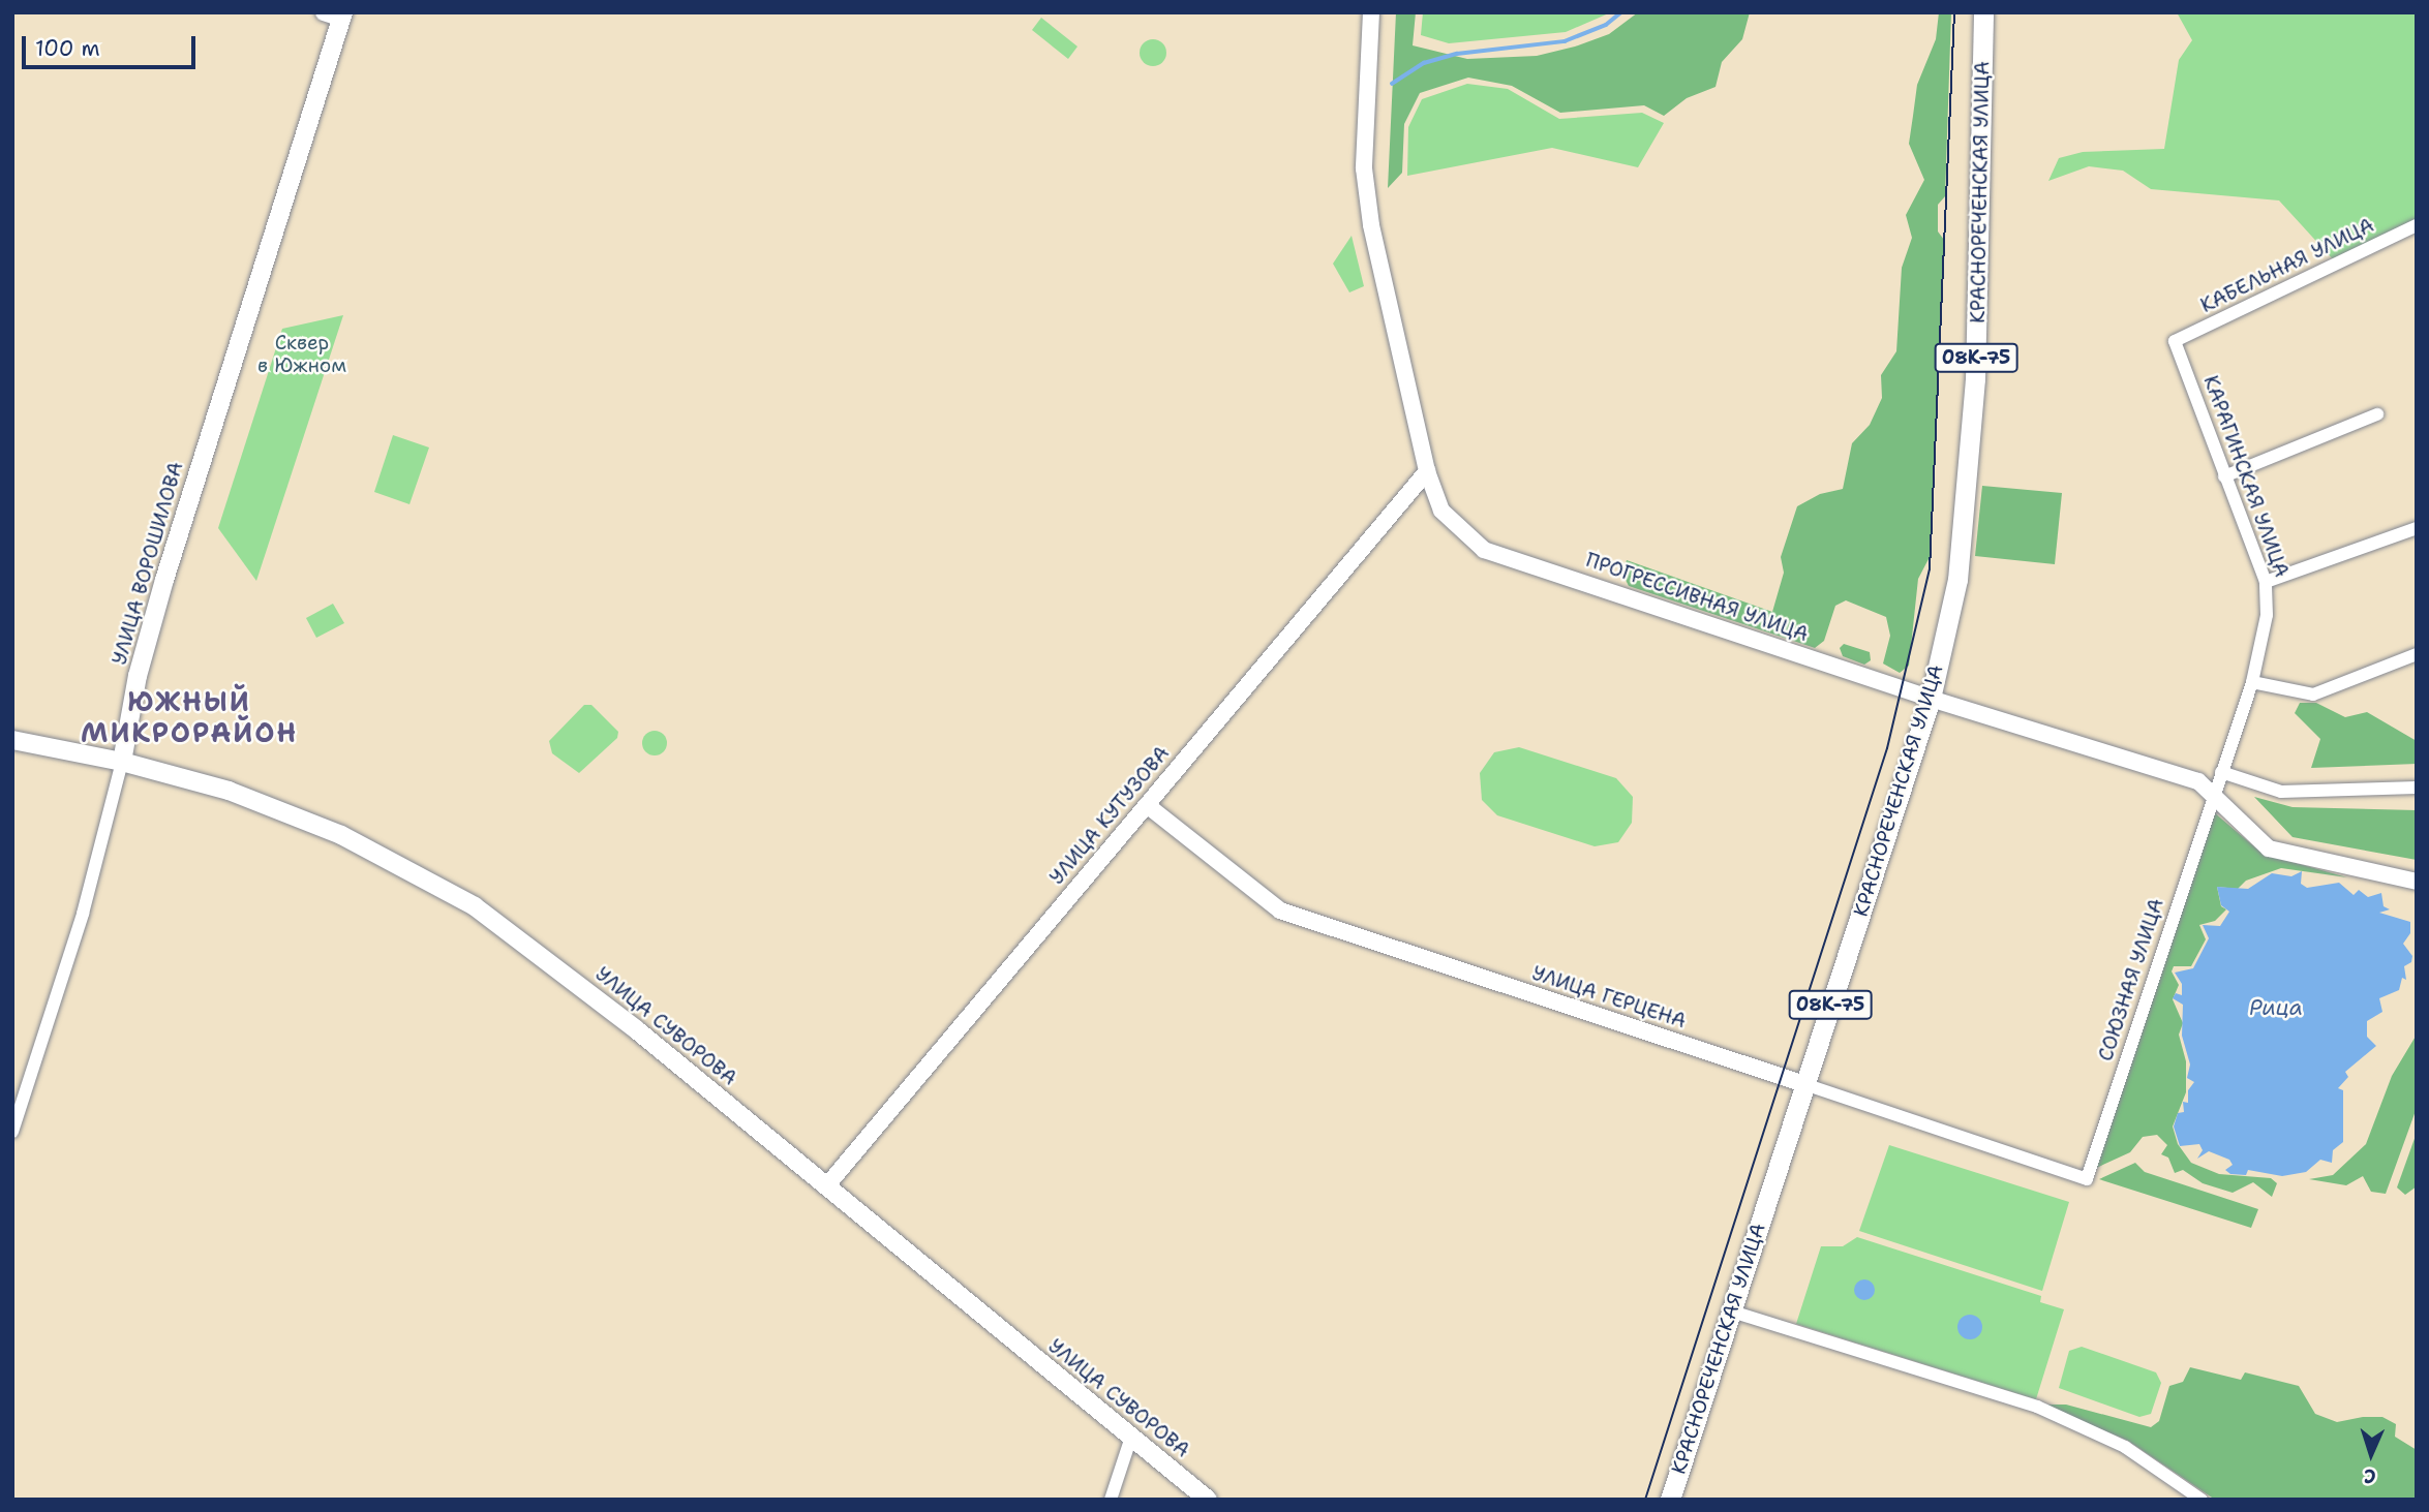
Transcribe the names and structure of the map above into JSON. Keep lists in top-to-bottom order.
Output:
{
  "streets": {
    "main road": [
      "КРАСНОРЕЧЕНСКАЯ УЛИЦА",
      "08К-75",
      "УЛИЦА ВОРОШИЛОВА",
      "УЛИЦА СУВОРОВА"
    ],
    "street": [
      "КАБЕЛЬНАЯ УЛИЦА",
      "КАРАГИНСКАЯ УЛИЦА",
      "ПРОГРЕССИВНАЯ УЛИЦА",
      "УЛИЦА КУТУЗОВА",
      "СОЮЗНАЯ УЛИЦА",
      "УЛИЦА ГЕРЦЕНА"
    ]
  },
  "crossings": [
    ["КРАСНОРЕЧЕНСКАЯ УЛИЦА", "ПРОГРЕССИВНАЯ УЛИЦА"],
    ["КРАСНОРЕЧЕНСКАЯ УЛИЦА", "УЛИЦА ГЕРЦЕНА"],
    ["КАБЕЛЬНАЯ УЛИЦА", "КАРАГИНСКАЯ УЛИЦА"],
    ["КАРАГИНСКАЯ УЛИЦА", "ПРОГРЕССИВНАЯ УЛИЦА"],
    ["КАРАГИНСКАЯ УЛИЦА", "СОЮЗНАЯ УЛИЦА"],
    ["УЛИЦА ВОРОШИЛОВА", "УЛИЦА СУВОРОВА"],
    ["ПРОГРЕССИВНАЯ УЛИЦА", "УЛИЦА КУТУЗОВА"],
    ["ПРОГРЕССИВНАЯ УЛИЦА", "СОЮЗНАЯ УЛИЦА"],
    ["УЛИЦА КУТУЗОВА", "УЛИЦА ГЕРЦЕНА"],
    ["УЛИЦА КУТУЗОВА", "УЛИЦА СУВОРОВА"],
    ["СОЮЗНАЯ УЛИЦА", "УЛИЦА ГЕРЦЕНА"]
  ],
  "districts": ["ЮЖНЫЙ МИКРОРАЙОН"],
  "water": ["Рица"],
  "parks": ["Сквер в Южном"],
  "scale_bar": "100 m",
  "north": "bottom"
}
